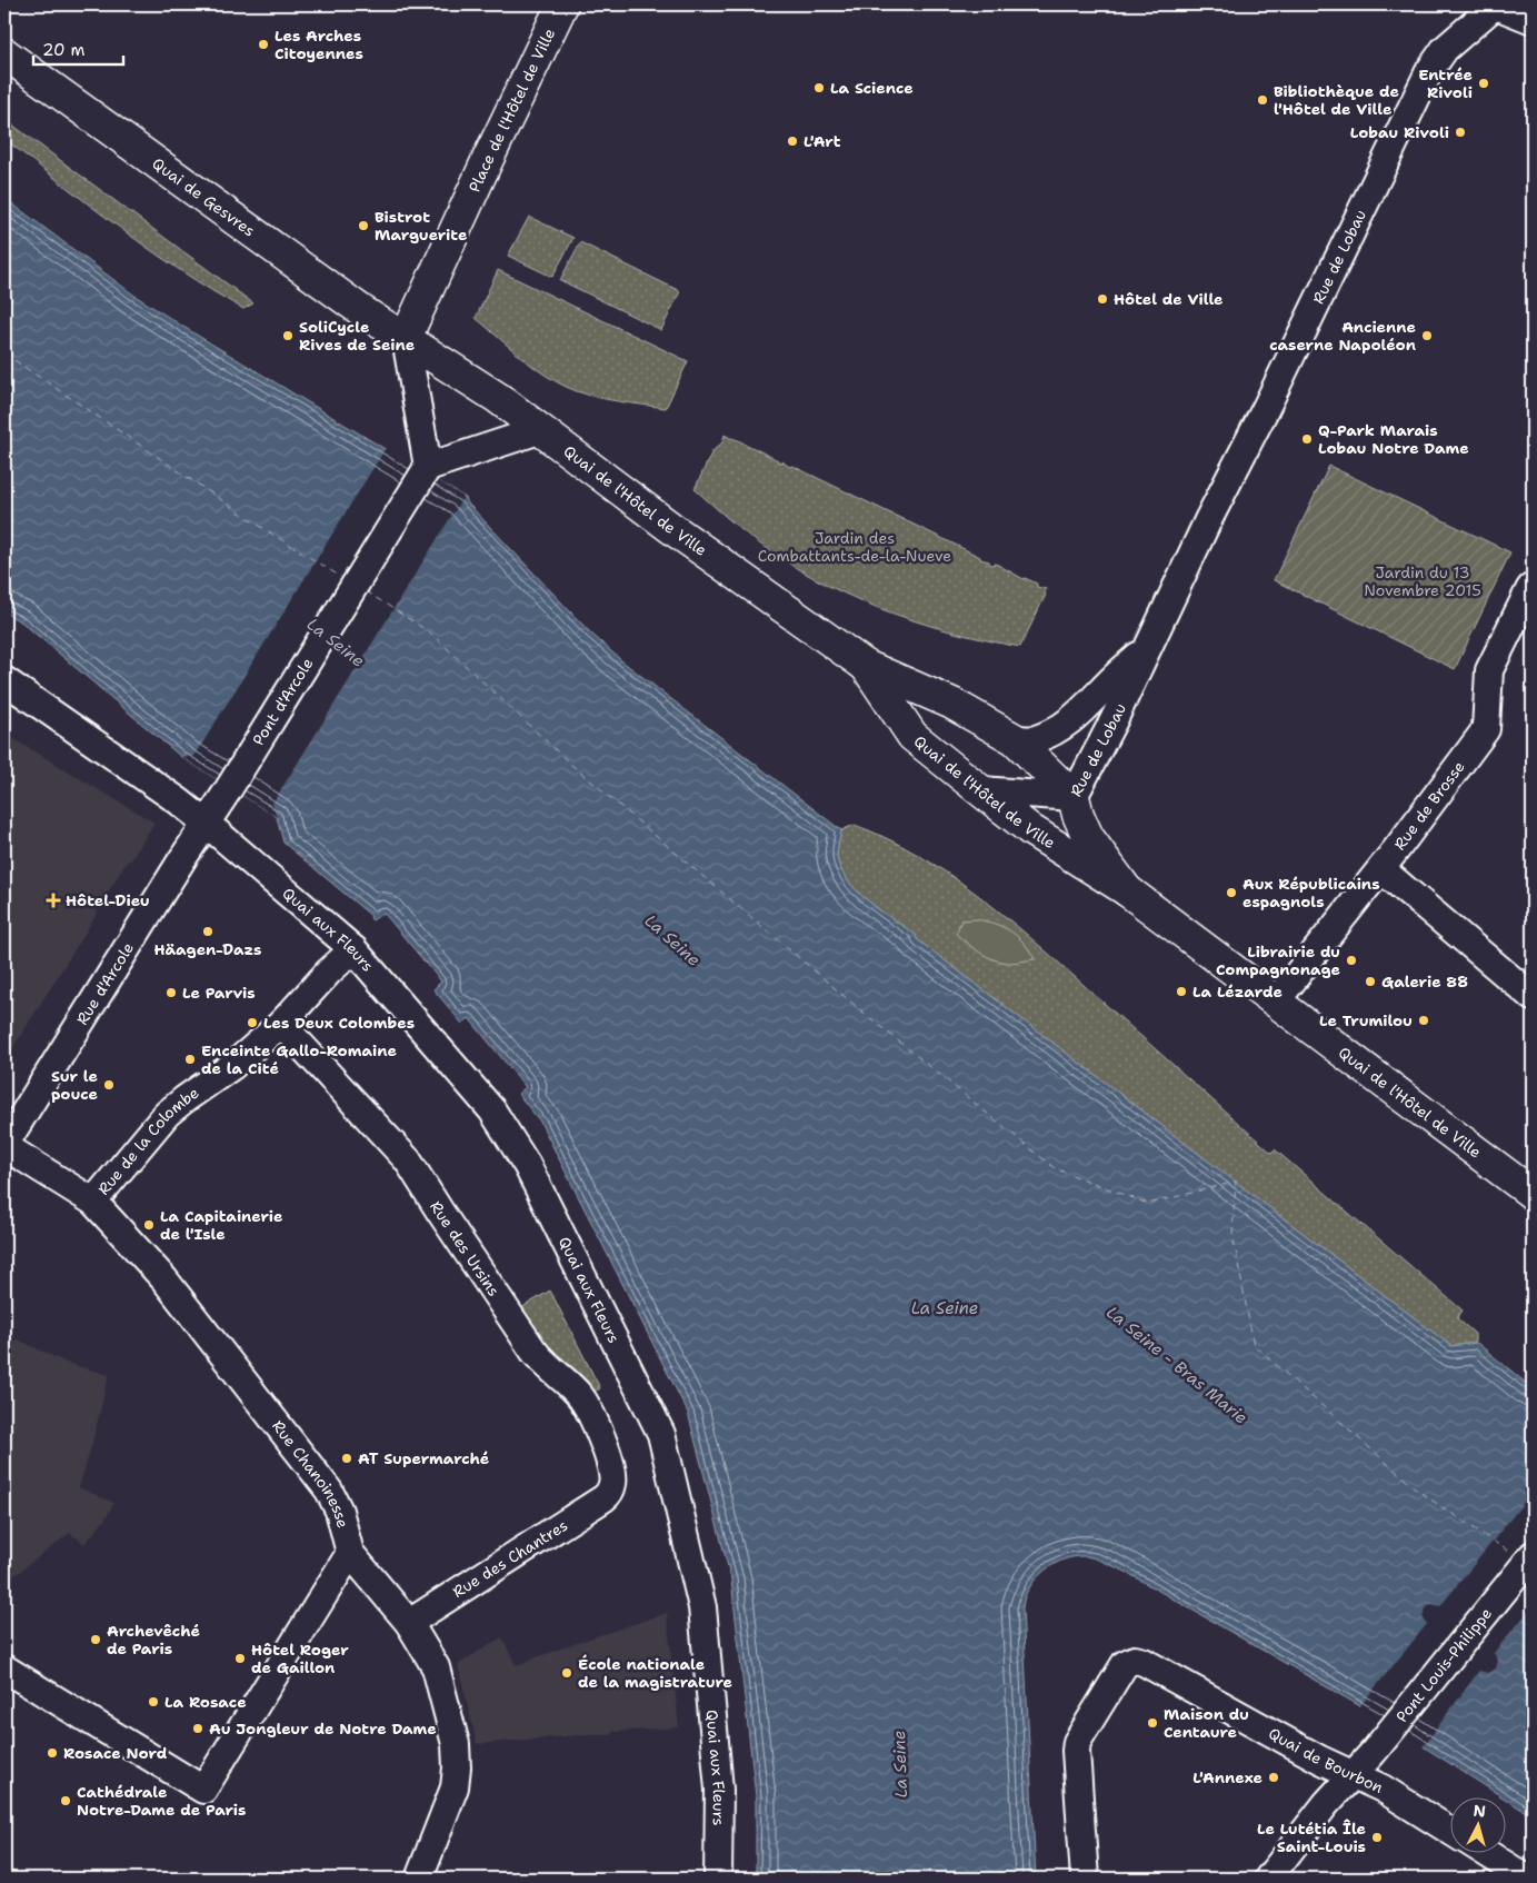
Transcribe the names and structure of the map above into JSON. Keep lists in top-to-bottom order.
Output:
{
  "streets": {
    "main road": ["Place de l'Hôtel de Ville", "Quai de Gesvres", "Quai de l'Hôtel de Ville"],
    "street": [
      "Rue de Lobau",
      "Pont d'Arcole",
      "Rue de Brosse",
      "Quai aux Fleurs",
      "Rue d'Arcole",
      "Rue de la Colombe",
      "Rue des Ursins",
      "Rue Chanoinesse",
      "Rue des Chantres",
      "Pont Louis-Philippe",
      "Quai de Bourbon"
    ]
  },
  "crossings": [
    ["Place de l'Hôtel de Ville", "Quai de Gesvres"],
    ["Place de l'Hôtel de Ville", "Quai de l'Hôtel de Ville"],
    ["Quai de Gesvres", "Quai de l'Hôtel de Ville"],
    ["Rue de Lobau", "Quai de l'Hôtel de Ville"],
    ["Quai de l'Hôtel de Ville", "Rue de Brosse"],
    ["Pont d'Arcole", "Quai aux Fleurs"],
    ["Pont d'Arcole", "Rue d'Arcole"],
    ["Quai aux Fleurs", "Rue d'Arcole"],
    ["Quai aux Fleurs", "Rue de la Colombe"],
    ["Rue d'Arcole", "Rue Chanoinesse"],
    ["Rue de la Colombe", "Rue des Ursins"],
    ["Rue de la Colombe", "Rue Chanoinesse"],
    ["Rue des Ursins", "Rue des Chantres"],
    ["Rue Chanoinesse", "Rue des Chantres"],
    ["Pont Louis-Philippe", "Quai de Bourbon"]
  ],
  "water": ["La Seine", "La Seine - Bras Marie"],
  "parks": ["Jardin des Combattants-de-la-Nueve", "Jardin du 13 Novembre 2015"],
  "places": {
    "other": [
      "Les Arches Citoyennes",
      "Entrée Rivoli",
      "La Science",
      "Bibliothèque de l'Hôtel de Ville",
      "Lobau Rivoli",
      "L'Art",
      "Bistrot Marguerite",
      "Hôtel de Ville",
      "SoliCycle Rives de Seine",
      "Ancienne caserne Napoléon",
      "Q-Park Marais Lobau Notre Dame",
      "Aux Républicains espagnols",
      "Häagen-Dazs",
      "Librairie du Compagnonage",
      "Galerie 88",
      "La Lézarde",
      "Le Parvis",
      "Le Trumilou",
      "Les Deux Colombes",
      "Enceinte Gallo-Romaine de la Cité",
      "Sur le pouce",
      "La Capitainerie de l'Isle",
      "AT Supermarché",
      "Archevêché de Paris",
      "Hôtel Roger de Gaillon",
      "École nationale de la magistrature",
      "La Rosace",
      "Maison du Centaure",
      "Au Jongleur de Notre Dame",
      "Rosace Nord",
      "L'Annexe",
      "Cathédrale Notre-Dame de Paris",
      "Le Lutétia Île Saint-Louis"
    ],
    "health": ["Hôtel-Dieu"]
  },
  "scale_bar": "20 m",
  "north": "top"
}
